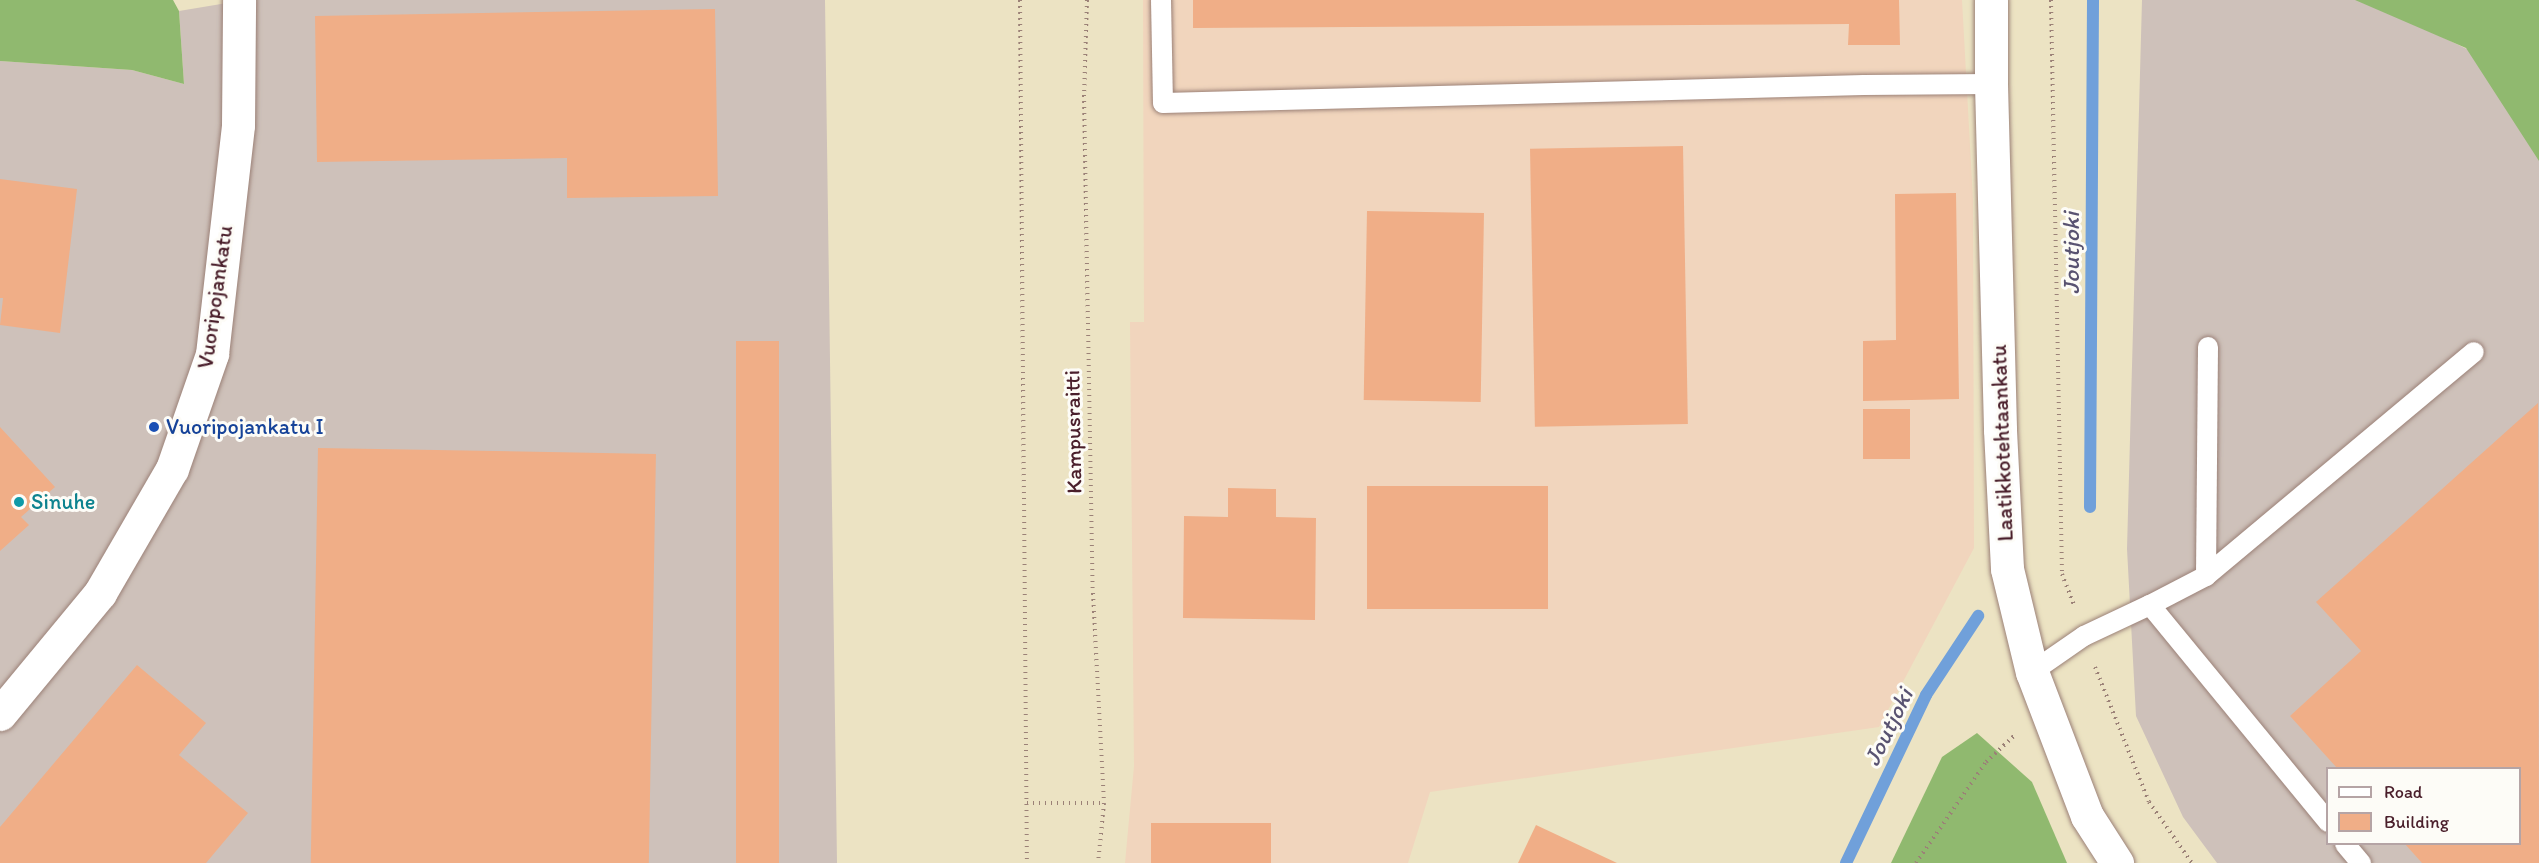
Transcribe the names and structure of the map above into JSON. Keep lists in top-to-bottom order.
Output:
{
  "streets": {
    "street": ["Vuoripojankatu", "Laatikkotehtaankatu"],
    "path": ["Kampusraitti"]
  },
  "water": ["Joutjoki"],
  "places": ["Vuoripojankatu I", "Sinuhe"],
  "legend": ["Road", "Building"]
}
